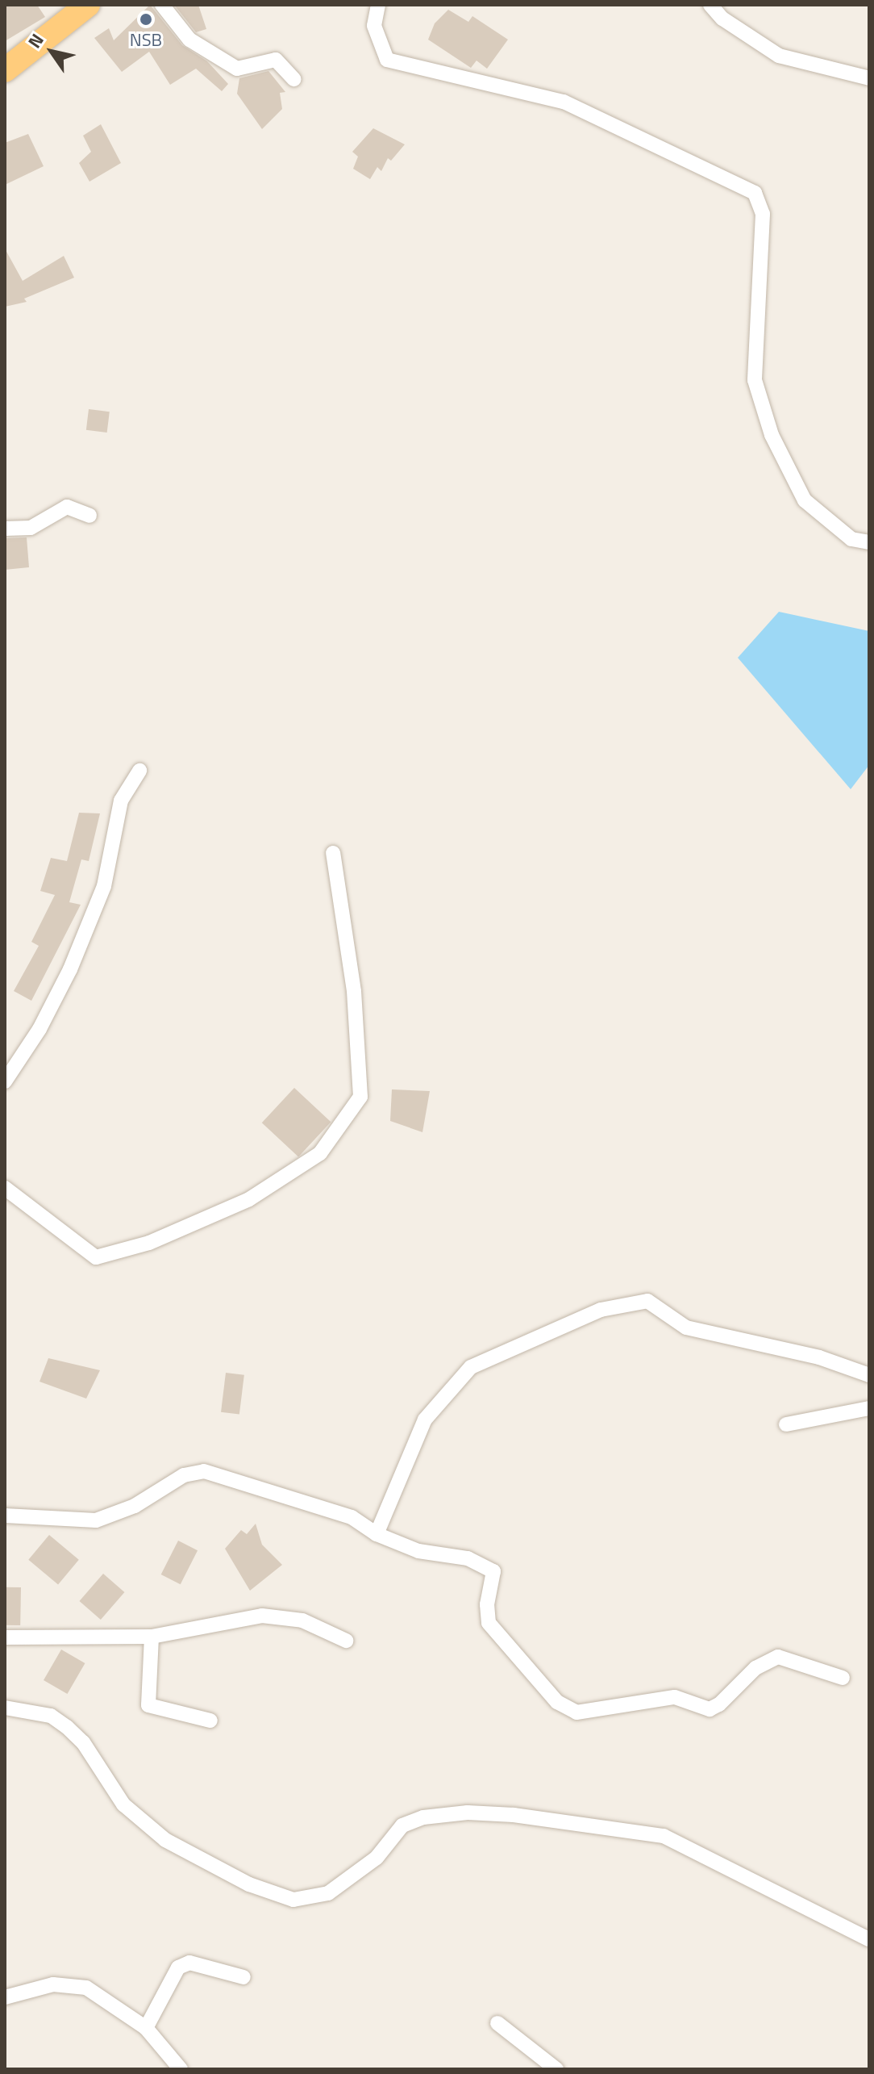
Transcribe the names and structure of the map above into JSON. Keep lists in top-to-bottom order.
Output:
{
  "places": ["NSB"],
  "north": "top left"
}
